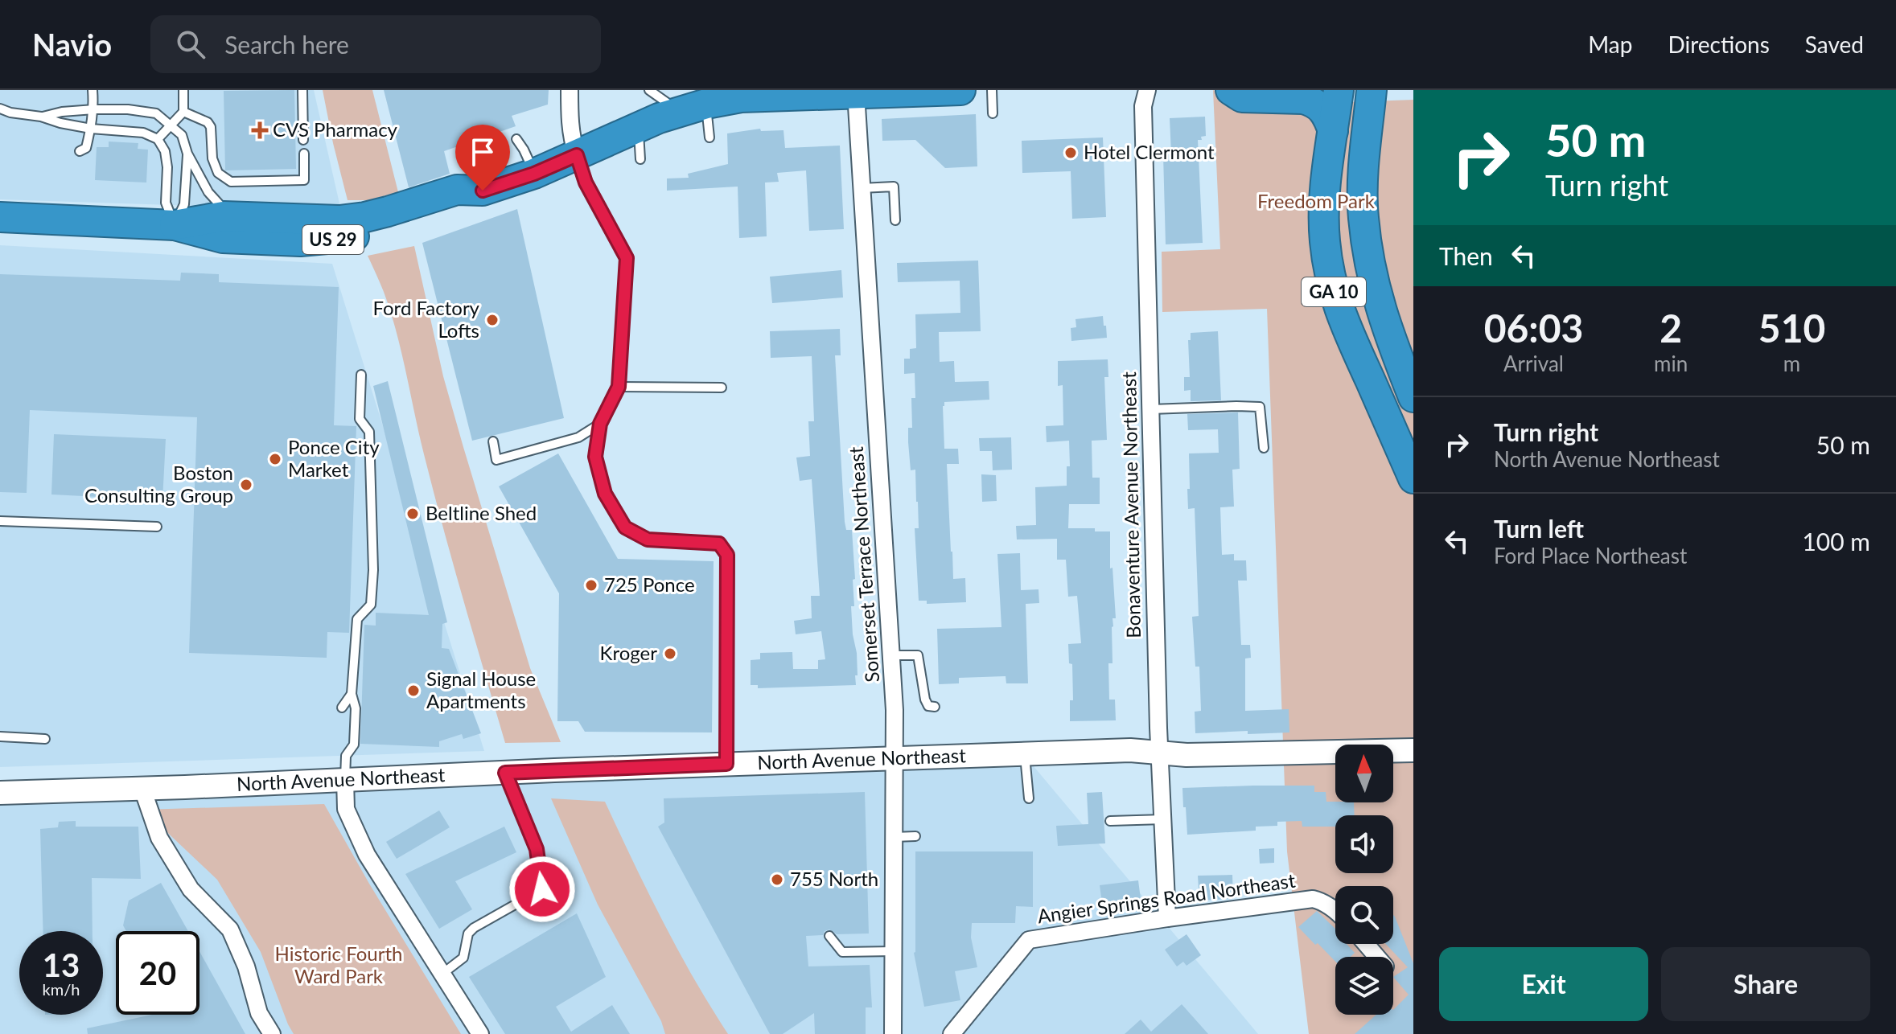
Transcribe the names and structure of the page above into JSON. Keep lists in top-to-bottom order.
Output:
{
  "streets": {
    "highway": ["US 29", "GA 10"],
    "main road": ["North Avenue Northeast"],
    "street": ["Bonaventure Avenue Northeast", "Somerset Terrace Northeast", "Angier Springs Road Northeast"]
  },
  "crossings": [
    ["US 29", "Somerset Terrace Northeast"],
    ["Bonaventure Avenue Northeast", "North Avenue Northeast"],
    ["Bonaventure Avenue Northeast", "Angier Springs Road Northeast"],
    ["Somerset Terrace Northeast", "North Avenue Northeast"]
  ],
  "parks": ["Freedom Park", "Historic Fourth Ward Park"],
  "places": {
    "health": ["CVS Pharmacy"],
    "other": [
      "Hotel Clermont",
      "Ford Factory Lofts",
      "Ponce City Market",
      "Boston Consulting Group",
      "Beltline Shed",
      "725 Ponce",
      "Kroger",
      "Signal House Apartments",
      "755 North"
    ]
  },
  "north": "top",
  "page": {
    "header": "Navio",
    "search": "Search here",
    "nav": ["Map", "Directions", "Saved"],
    "turn": ["50 m", "Turn right"],
    "then": "Then",
    "eta": [
      "06:03",
      "Arrival",
      "2",
      "min",
      "510",
      "m"
    ],
    "list": [
      {
        "name": "Turn right",
        "note": "North Avenue Northeast",
        "value": "50 m"
      },
      {
        "name": "Turn left",
        "note": "Ford Place Northeast",
        "value": "100 m"
      }
    ],
    "speed": "13 km/h",
    "limit": "20",
    "buttons": ["Exit", "Share"]
  }
}
